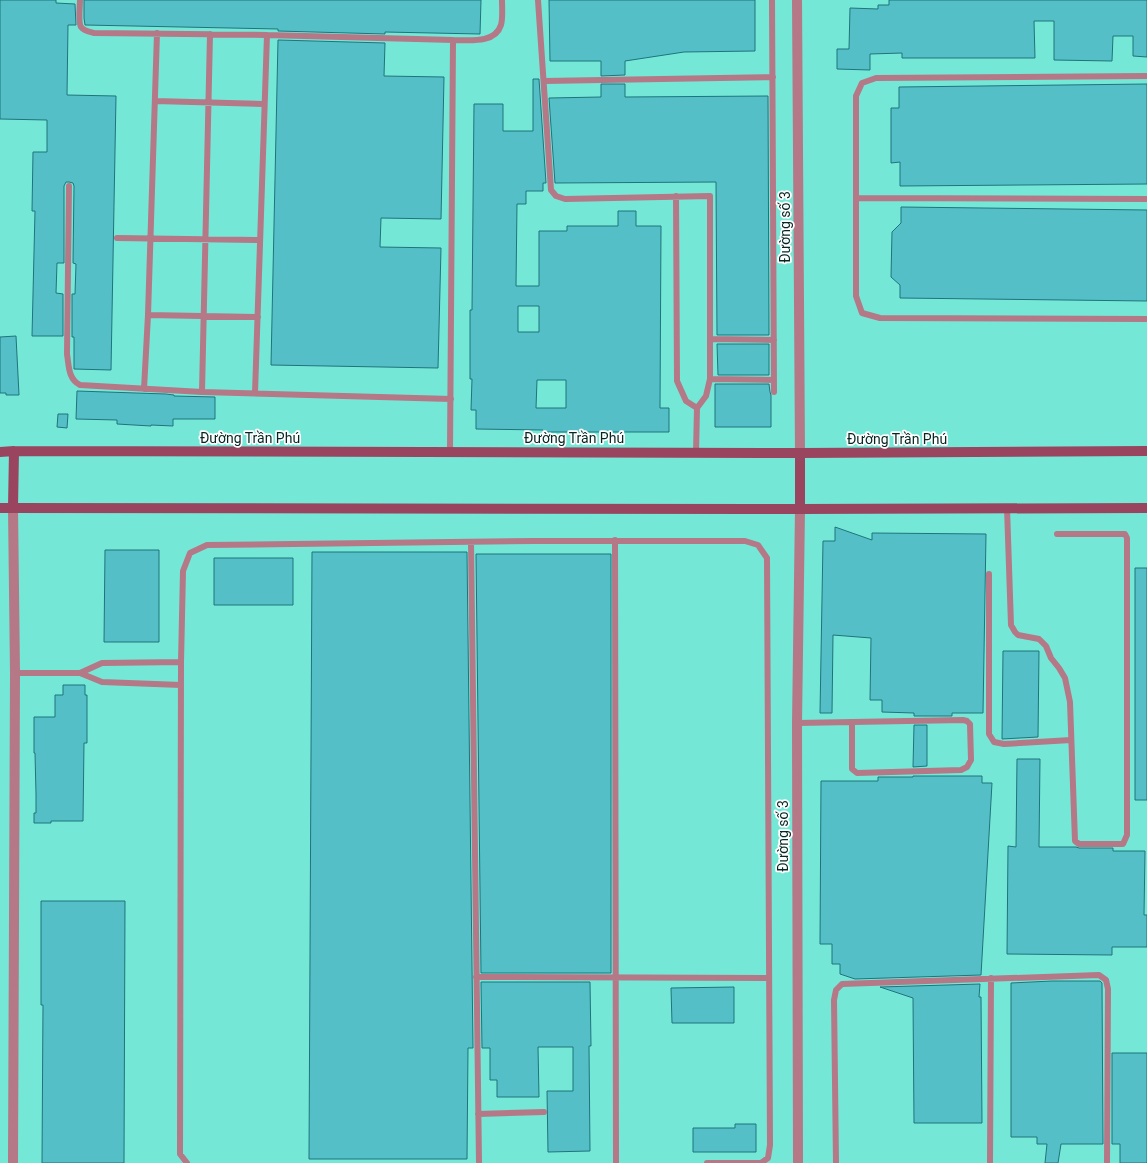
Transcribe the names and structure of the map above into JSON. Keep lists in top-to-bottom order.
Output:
{
  "streets": {
    "main road": ["Đường Trần Phú"],
    "street": ["Đường số 3"]
  },
  "crossings": [
    ["Đường số 3", "Đường Trần Phú"]
  ]
}
